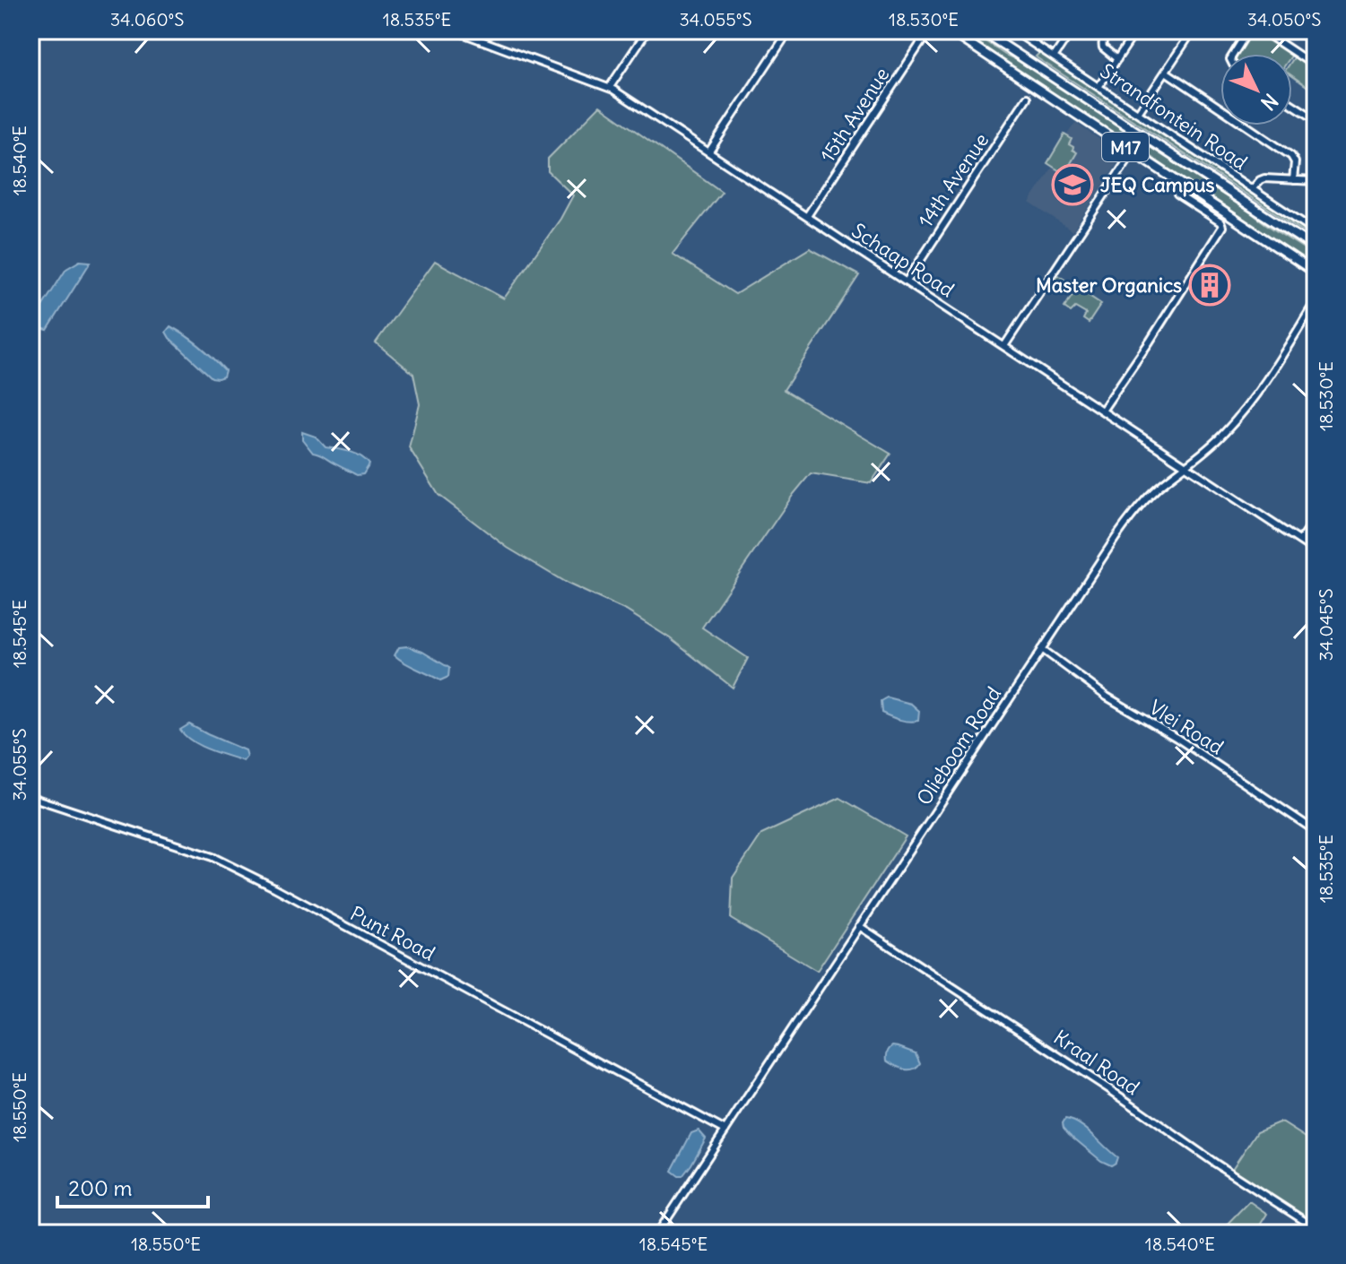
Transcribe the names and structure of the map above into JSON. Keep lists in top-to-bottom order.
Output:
{
  "streets": {
    "main road": ["Strandfontein Road", "M17"],
    "street": [
      "15th Avenue",
      "14th Avenue",
      "Schaap Road",
      "Vlei Road",
      "Olieboom Road",
      "Punt Road",
      "Kraal Road"
    ]
  },
  "crossings": [
    ["15th Avenue", "Schaap Road"],
    ["14th Avenue", "Schaap Road"],
    ["Schaap Road", "Olieboom Road"],
    ["Vlei Road", "Olieboom Road"],
    ["Olieboom Road", "Punt Road"],
    ["Olieboom Road", "Kraal Road"]
  ],
  "places": {
    "school or university": ["JEQ Campus"],
    "building": ["Master Organics"]
  },
  "scale_bar": "200 m",
  "north": "bottom right",
  "coordinates": [
    "34.060°S",
    "18.535°E",
    "34.055°S",
    "18.530°E",
    "34.050°S",
    "18.540°E",
    "34.045°S",
    "18.545°E",
    "18.550°E"
  ]
}
